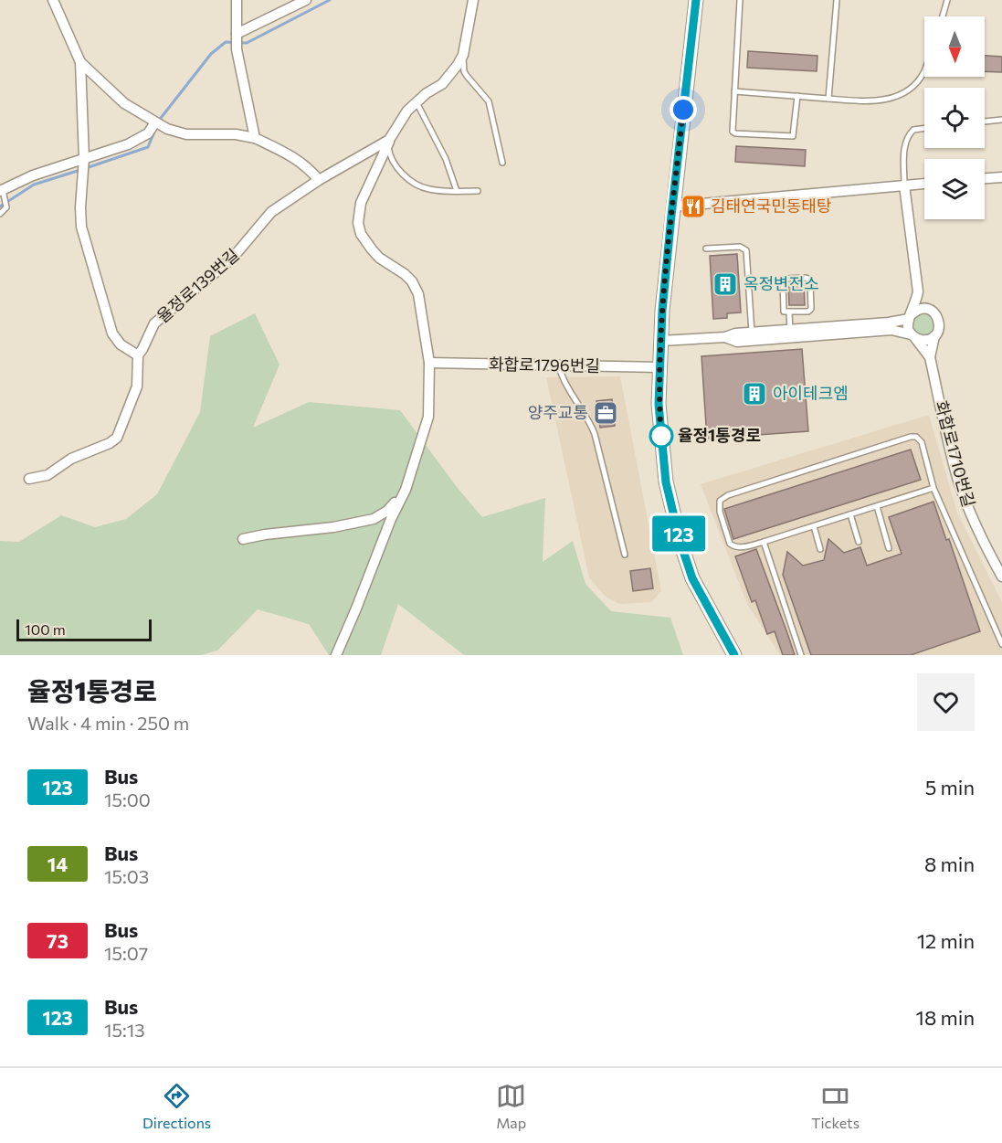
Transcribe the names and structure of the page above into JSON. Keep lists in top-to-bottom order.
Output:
{
  "streets": {
    "street": ["율정로139번길", "화합로1796번길", "화합로1710번길"]
  },
  "places": {
    "restaurant": ["김태연국민동태탕"],
    "building": ["옥정변전소", "아이테크엠"],
    "office": ["양주교통"],
    "other": ["율정1통경로"]
  },
  "lines": ["bus line 123"],
  "scale_bar": "100 m",
  "north": "bottom",
  "page": {
    "on_map": "123",
    "scale": "100 m",
    "heading": ["율정1통경로", "Walk · 4 min · 250 m"],
    "list": [
      {
        "mark": "123",
        "name": "Bus",
        "note": "15:00",
        "value": "5 min"
      },
      {
        "mark": "14",
        "name": "Bus",
        "note": "15:03",
        "value": "8 min"
      },
      {
        "mark": "73",
        "name": "Bus",
        "note": "15:07",
        "value": "12 min"
      },
      {
        "mark": "123",
        "name": "Bus",
        "note": "15:13",
        "value": "18 min"
      }
    ],
    "tabs": ["Directions", "Map", "Tickets"]
  }
}
